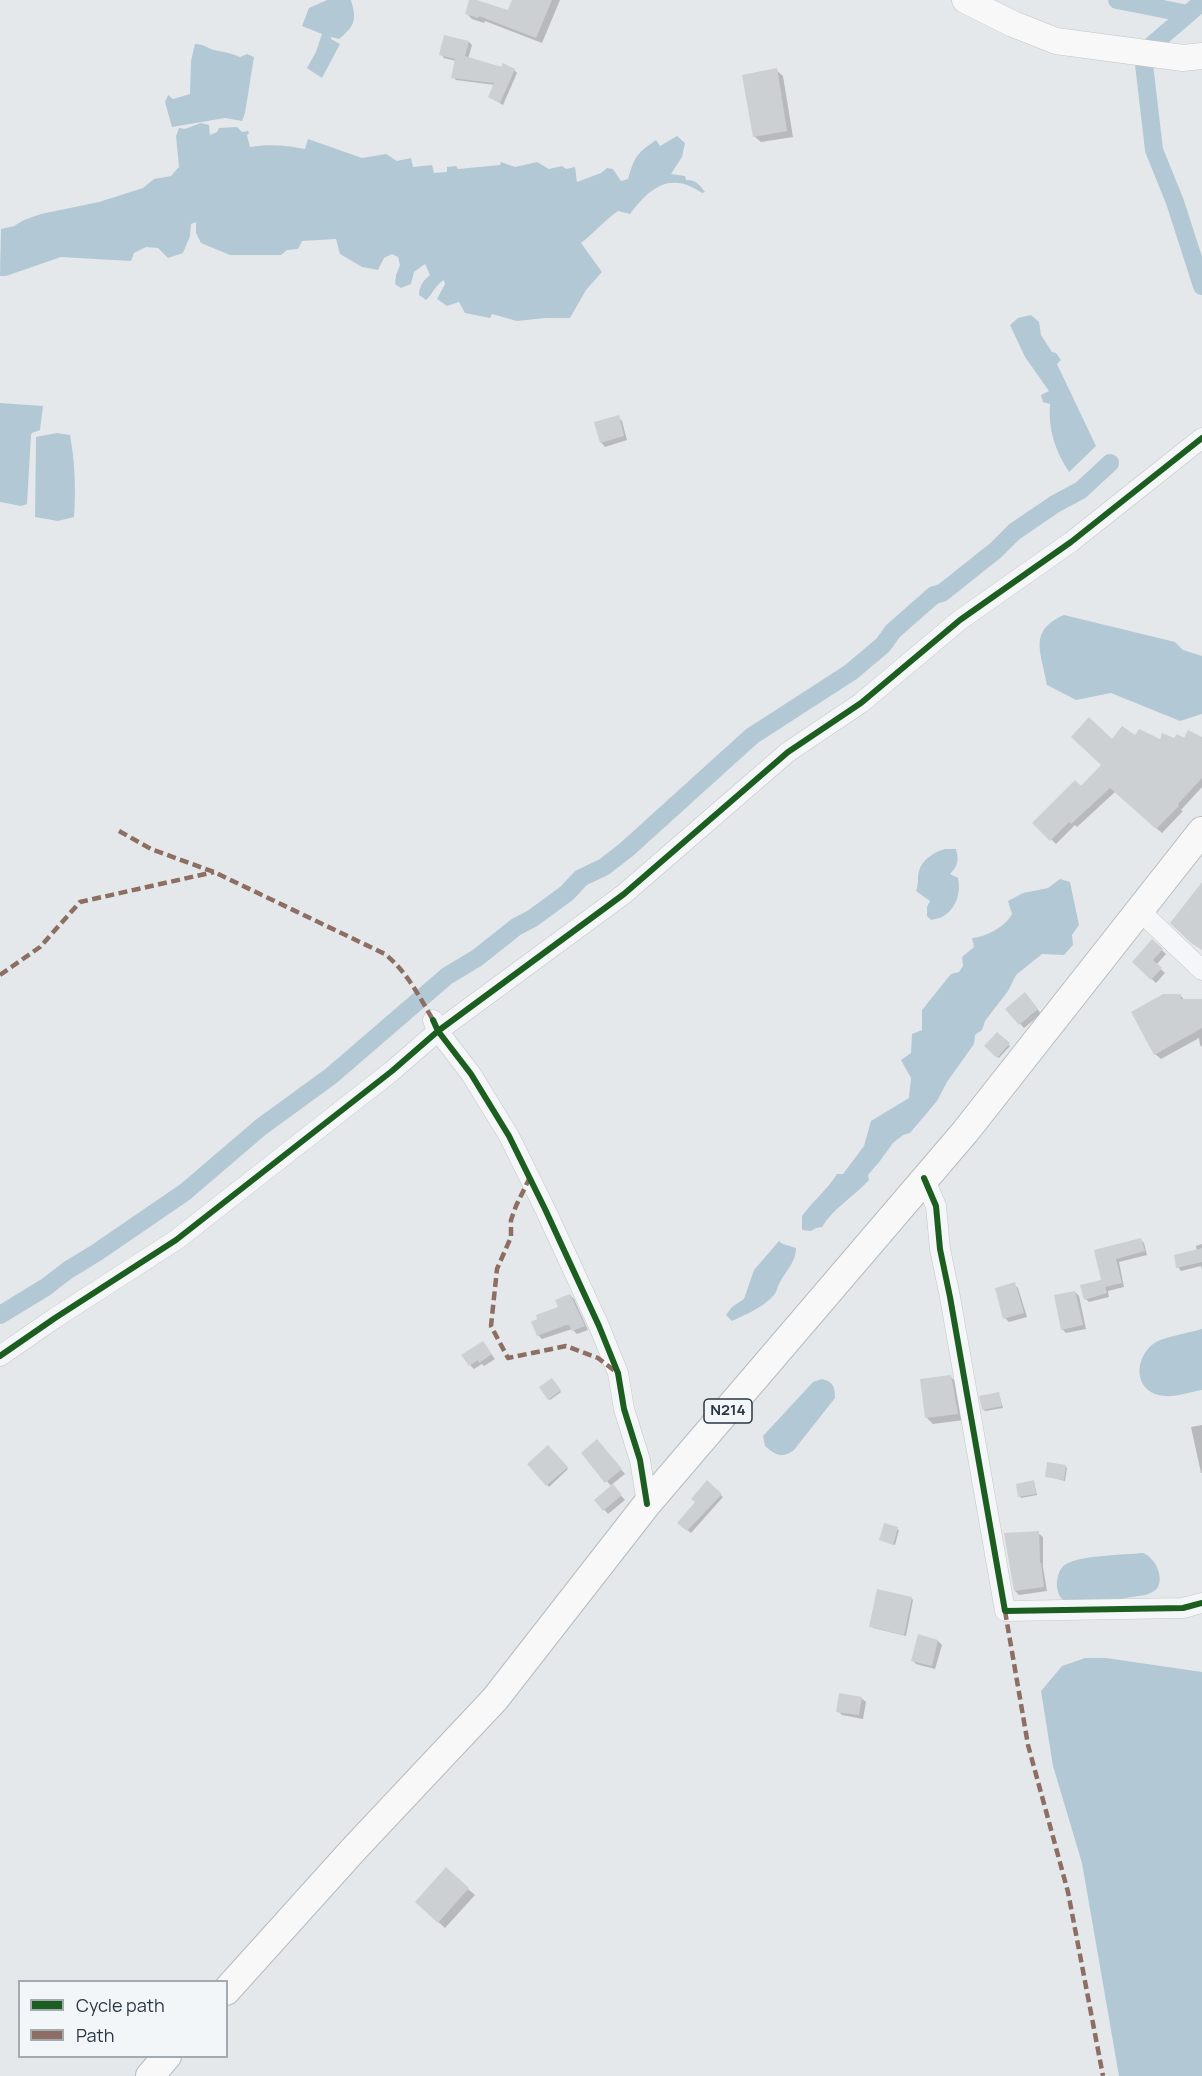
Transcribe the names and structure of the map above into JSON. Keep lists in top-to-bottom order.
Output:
{
  "streets": {
    "highway": ["N214"]
  },
  "legend": ["Cycle path", "Path"]
}
